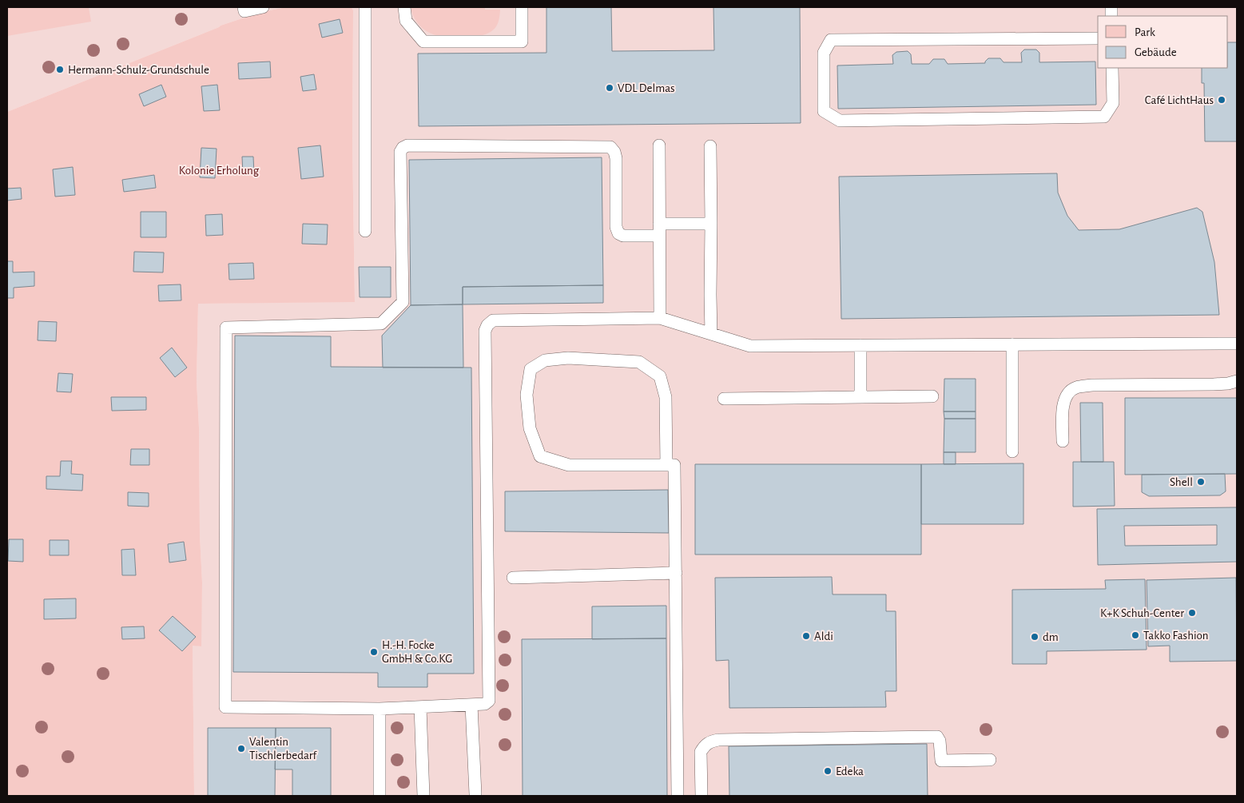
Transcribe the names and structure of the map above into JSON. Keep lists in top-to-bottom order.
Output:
{
  "parks": ["Kolonie Erholung"],
  "places": [
    "Hermann-Schulz-Grundschule",
    "VDL Delmas",
    "Café LichtHaus",
    "Shell",
    "K+K Schuh-Center",
    "Takko Fashion",
    "Aldi",
    "dm",
    "H.-H. Focke GmbH & Co.KG",
    "Valentin Tischlerbedarf",
    "Edeka"
  ],
  "legend": ["Park", "Gebäude"]
}
